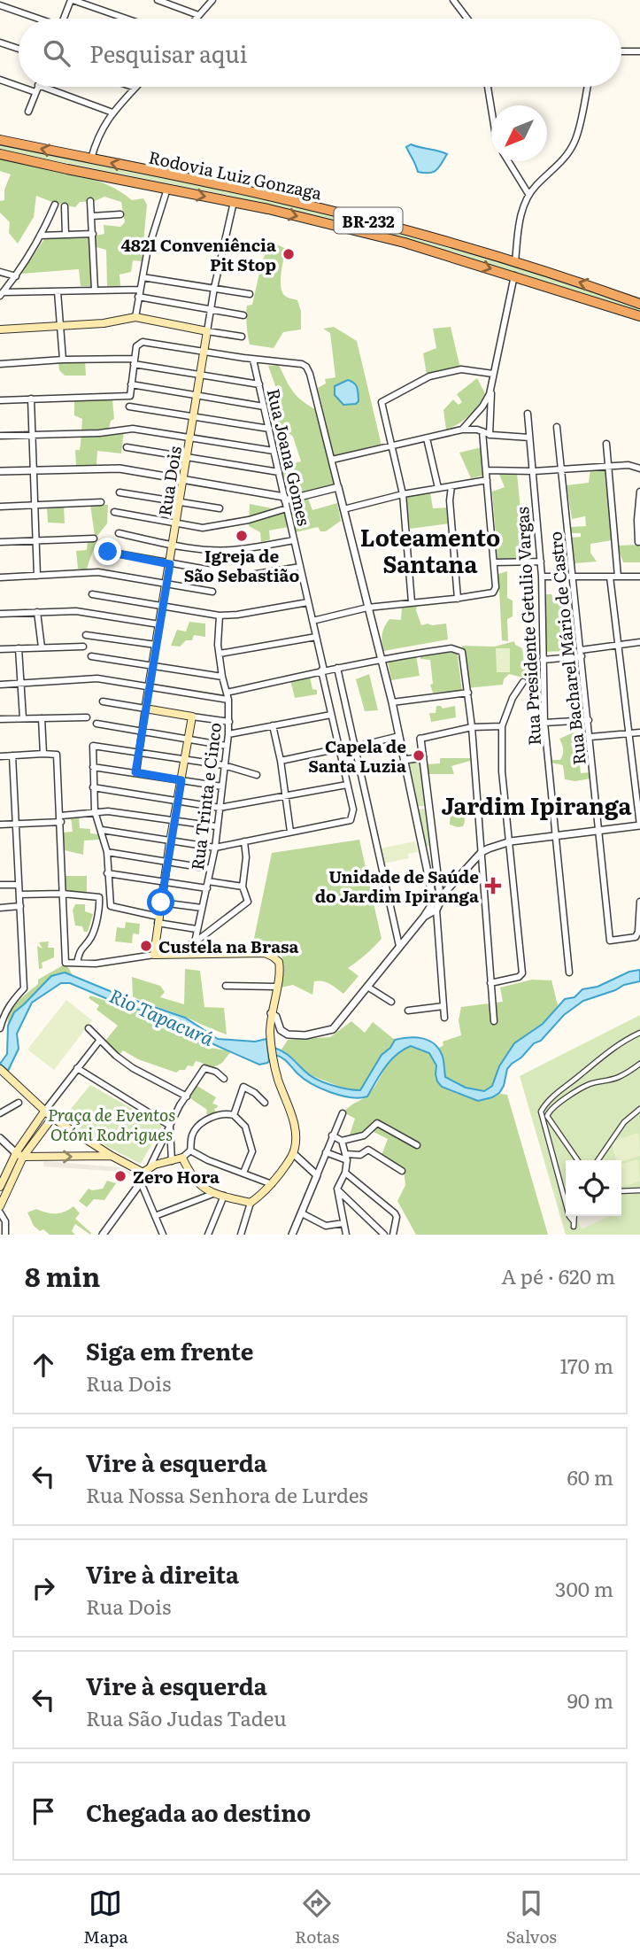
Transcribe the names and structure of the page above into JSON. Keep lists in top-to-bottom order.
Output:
{
  "streets": {
    "highway": ["Rodovia Luiz Gonzaga", "BR-232"],
    "main road": ["Rua Dois"],
    "street": [
      "Rua Joana Gomes",
      "Rua Presidente Getulio Vargas",
      "Rua Bacharel Mário de Castro",
      "Rua Trinta e Cinco"
    ]
  },
  "crossings": [
    ["Rodovia Luiz Gonzaga", "Rua Dois"],
    ["Rua Joana Gomes", "Rua Trinta e Cinco"]
  ],
  "districts": ["Loteamento Santana", "Jardim Ipiranga"],
  "water": ["Rio Tapacurá"],
  "parks": ["Praça de Eventos Otóni Rodrigues"],
  "places": {
    "other": [
      "4821 Conveniência Pit Stop",
      "Igreja de São Sebastião",
      "Capela de Santa Luzia",
      "Custela na Brasa",
      "Zero Hora"
    ],
    "health": ["Unidade de Saúde do Jardim Ipiranga"]
  },
  "north": "bottom left",
  "page": {
    "search": "Pesquisar aqui",
    "heading": ["8 min", "A pé · 620 m"],
    "list": [
      ["Siga em frente", "Rua Dois", "170 m"],
      ["Vire à esquerda", "Rua Nossa Senhora de Lurdes", "60 m"],
      ["Vire à direita", "Rua Dois", "300 m"],
      ["Vire à esquerda", "Rua São Judas Tadeu", "90 m"],
      "Chegada ao destino"
    ],
    "nav": ["Mapa", "Rotas", "Salvos"]
  }
}
